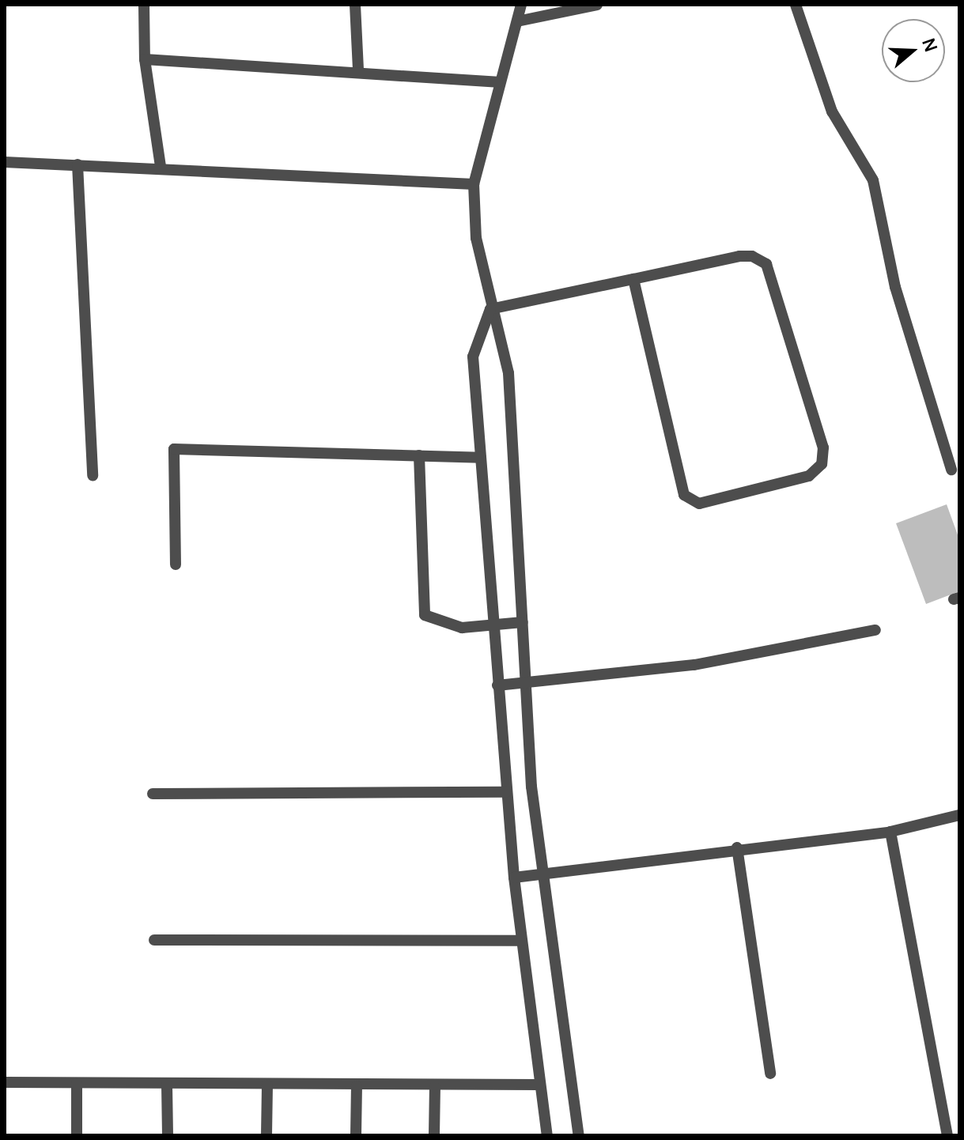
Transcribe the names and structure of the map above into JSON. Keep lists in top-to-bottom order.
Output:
{
  "north": "right"
}
